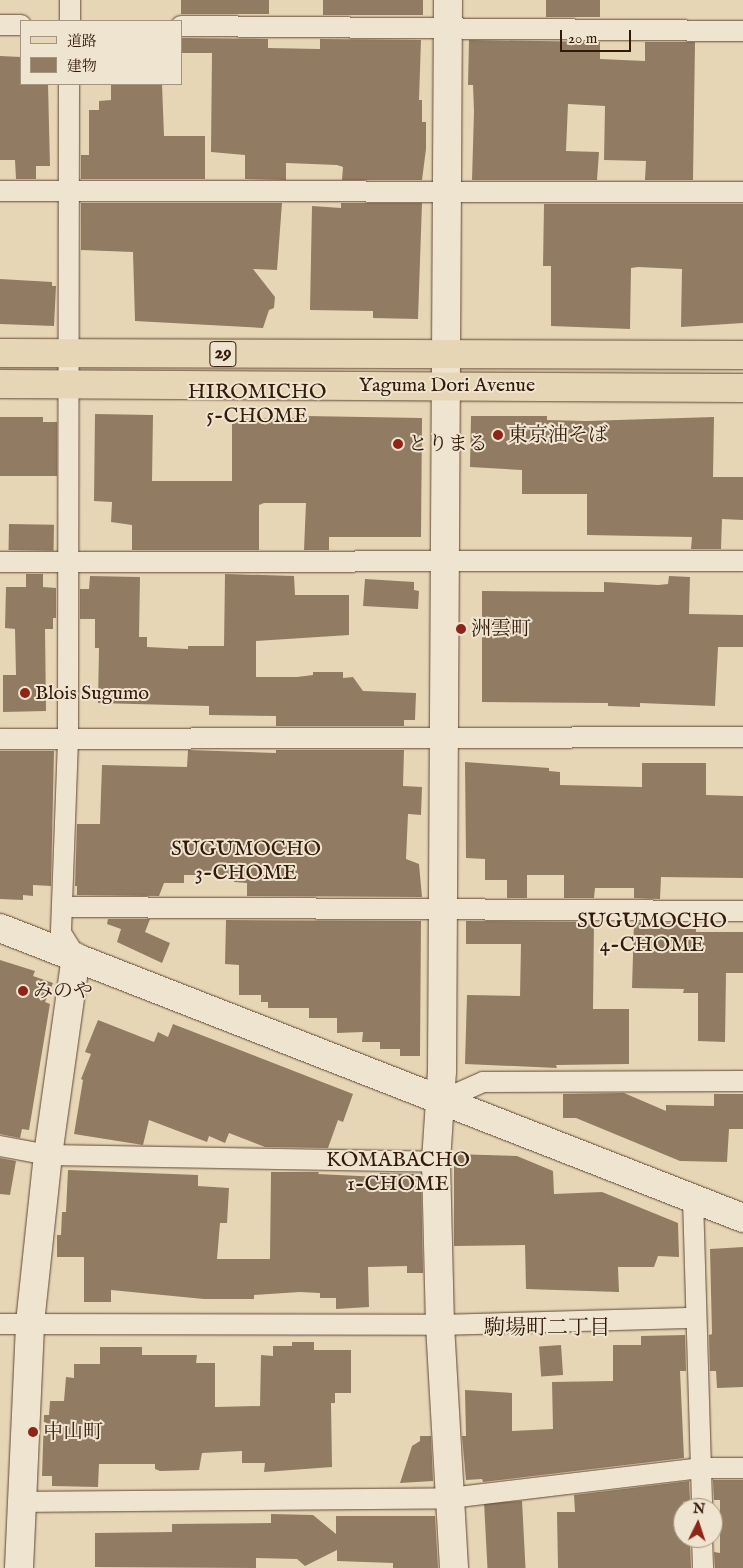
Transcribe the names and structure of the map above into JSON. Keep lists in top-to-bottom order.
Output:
{
  "streets": {
    "main road": ["29", "Yaguma Dori Avenue"]
  },
  "districts": [
    "HIROMICHO 5-CHOME",
    "SUGUMOCHO 3-CHOME",
    "SUGUMOCHO 4-CHOME",
    "KOMABACHO 1-CHOME",
    "駒場町二丁目"
  ],
  "places": [
    "東京油そば",
    "とりまる",
    "洲雲町",
    "Blois Sugumo",
    "みのや",
    "中山町"
  ],
  "legend": ["道路", "建物"],
  "scale_bar": "20 m",
  "north": "top"
}
